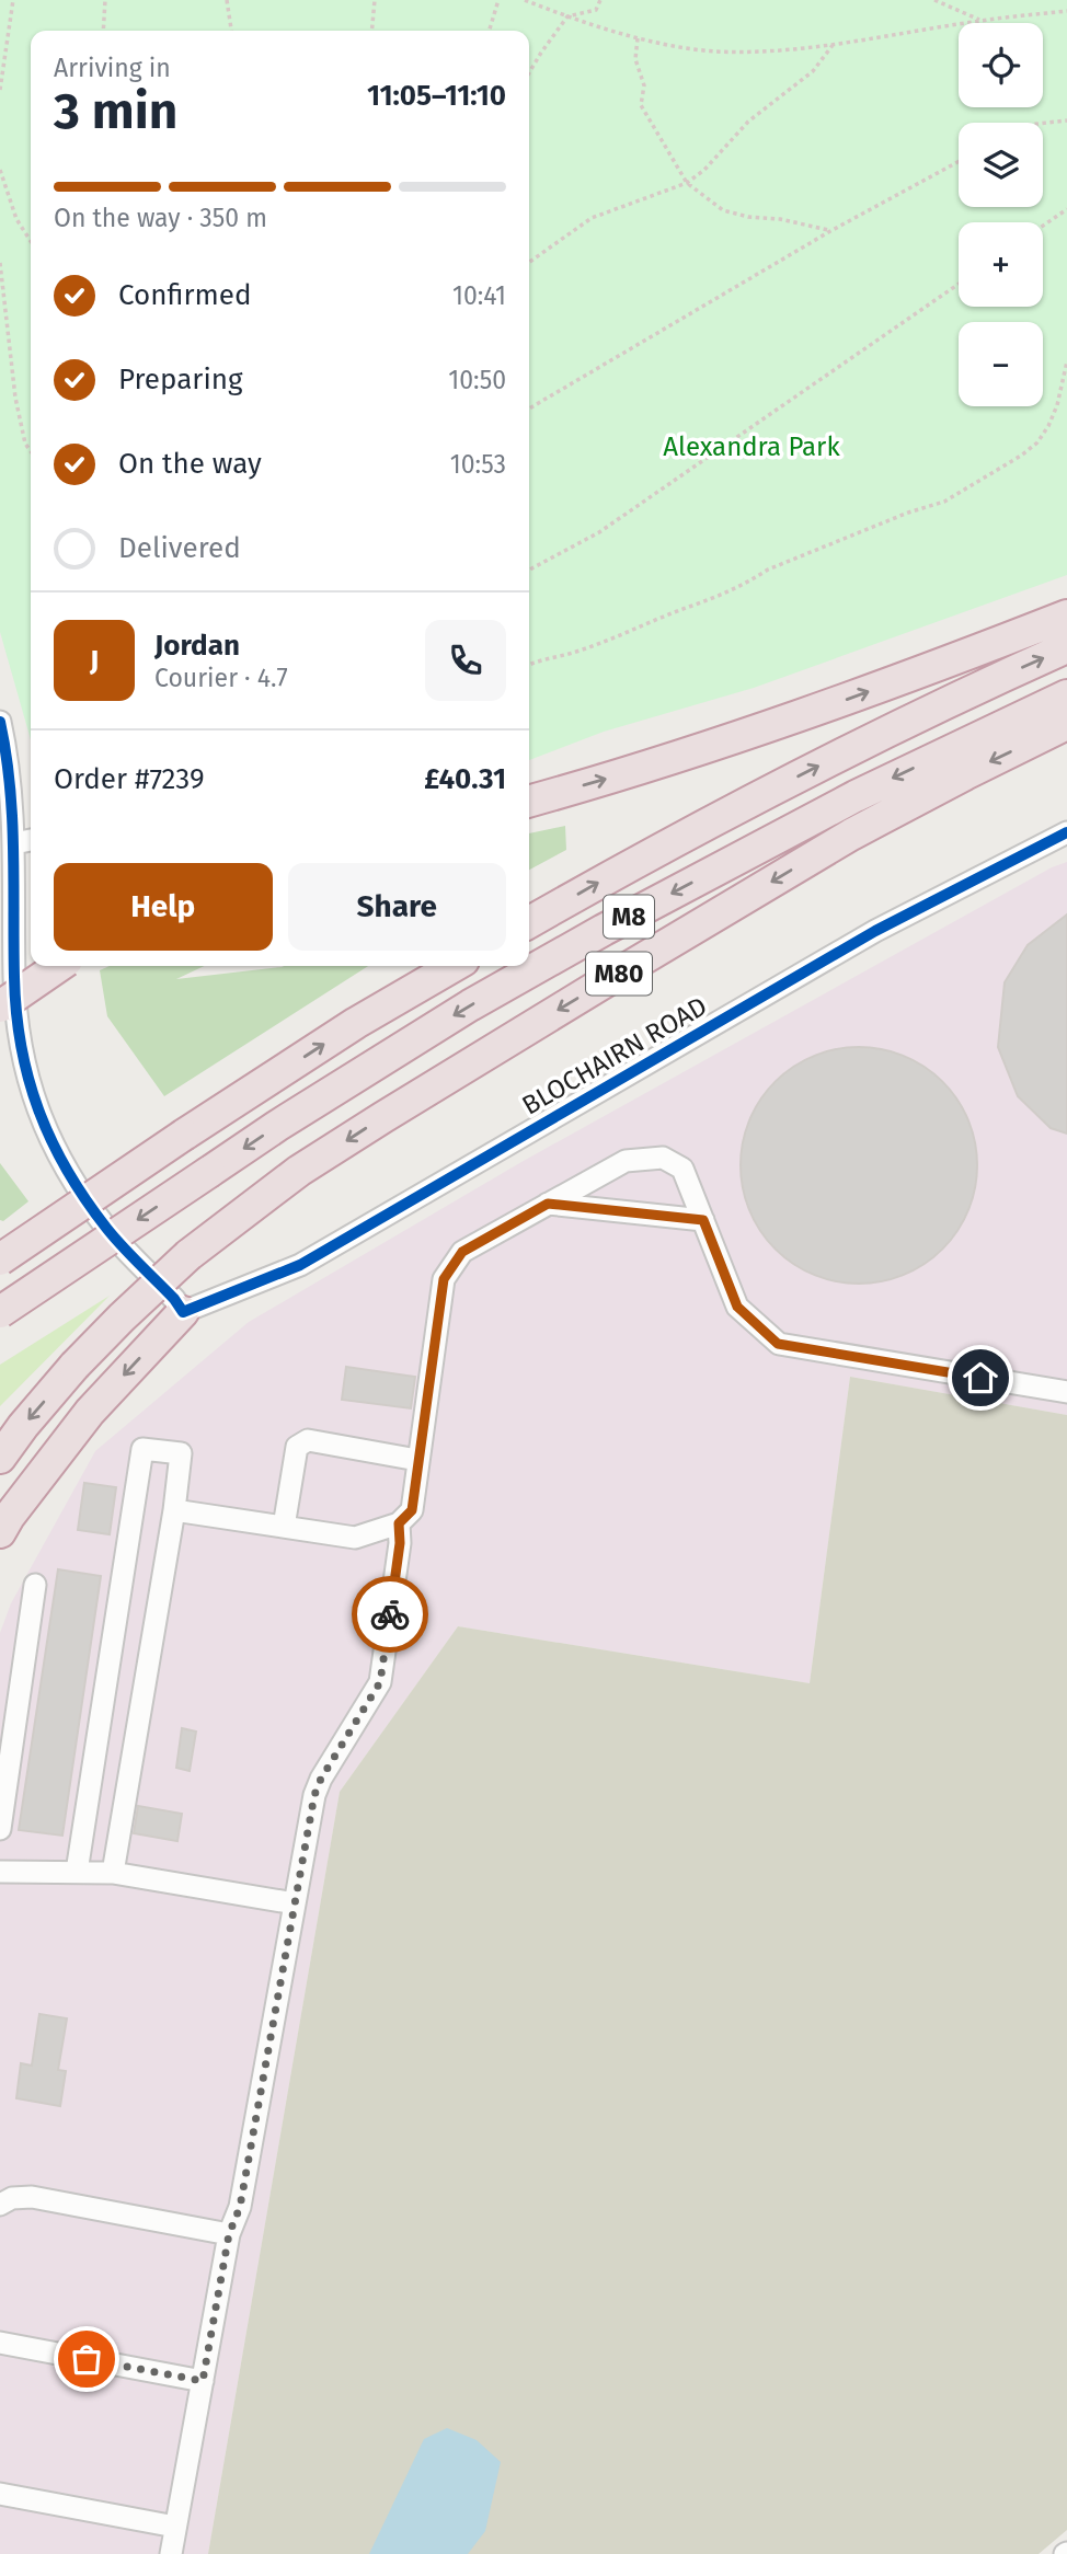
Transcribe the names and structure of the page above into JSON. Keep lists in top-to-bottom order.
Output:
{
  "streets": {
    "highway": ["M8", "M80"],
    "street": ["BLOCHAIRN ROAD"]
  },
  "parks": ["Alexandra Park"],
  "page": {
    "map_buttons": ["+", "−"],
    "heading": ["3 min", "Arriving in", "11:05–11:10"],
    "panel": [
      "Jordan",
      "Courier · 4.7",
      "Order #7239",
      "£40.31"
    ],
    "bar": "On the way · 350 m",
    "list": [
      ["Confirmed", "10:41"],
      ["Preparing", "10:50"],
      ["On the way", "10:53"],
      "Delivered"
    ],
    "round": "J",
    "buttons": ["Help", "Share"]
  }
}
